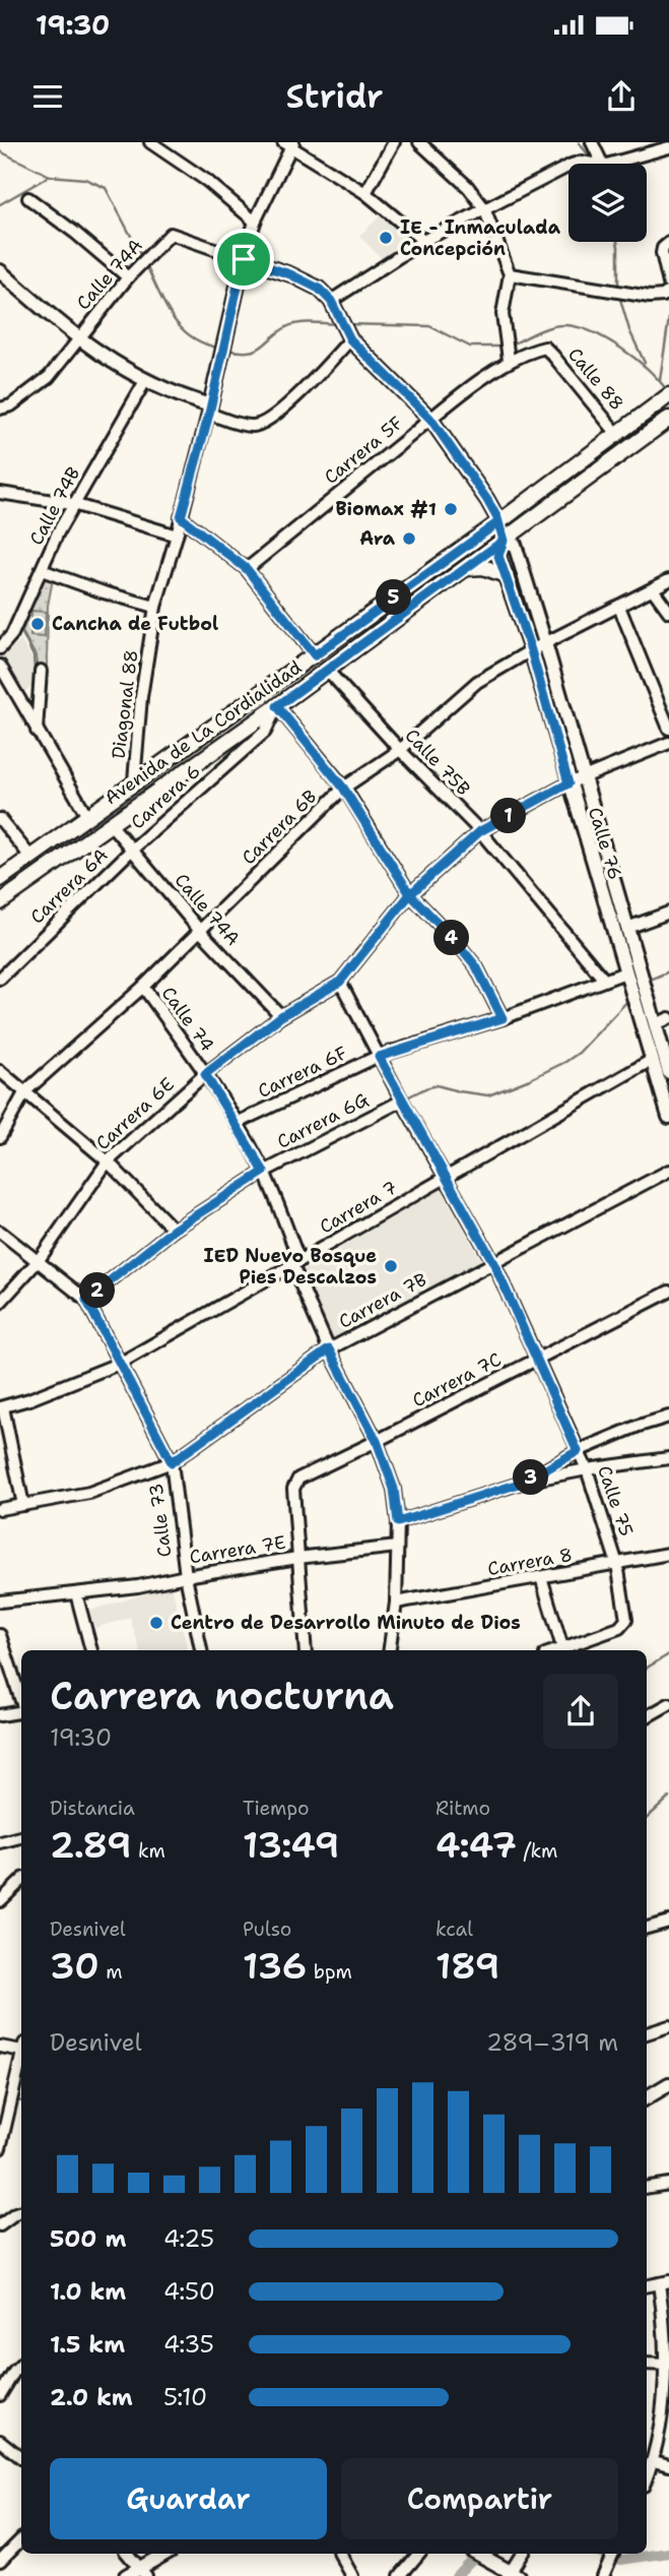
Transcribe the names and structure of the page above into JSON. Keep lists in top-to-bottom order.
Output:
{
  "streets": {
    "main road": ["Avenida de La Cordialidad"],
    "street": [
      "Calle 74A",
      "Calle 88",
      "Carrera 5F",
      "Calle 74B",
      "Diagonal 88",
      "Calle 75B",
      "Carrera 6",
      "Carrera 6B",
      "Calle 76",
      "Carrera 6A",
      "Calle 74",
      "Carrera 6F",
      "Carrera 6E",
      "Carrera 6G",
      "Carrera 7",
      "Carrera 7B",
      "Carrera 7C",
      "Calle 75",
      "Calle 73",
      "Carrera 7E",
      "Carrera 8"
    ]
  },
  "crossings": [
    ["Calle 74A", "Diagonal 88"],
    ["Calle 74A", "Avenida de La Cordialidad"],
    ["Calle 74A", "Carrera 6"],
    ["Calle 74A", "Carrera 6B"],
    ["Calle 74A", "Calle 76"],
    ["Calle 74A", "Carrera 6A"],
    ["Calle 74A", "Carrera 6E"],
    ["Calle 88", "Carrera 5F"],
    ["Calle 88", "Avenida de La Cordialidad"],
    ["Carrera 5F", "Calle 76"],
    ["Diagonal 88", "Avenida de La Cordialidad"],
    ["Diagonal 88", "Calle 76"],
    ["Avenida de La Cordialidad", "Calle 75B"],
    ["Avenida de La Cordialidad", "Carrera 6"],
    ["Avenida de La Cordialidad", "Calle 76"],
    ["Calle 75B", "Carrera 6B"],
    ["Calle 75B", "Carrera 6F"],
    ["Calle 75B", "Carrera 6E"],
    ["Carrera 6", "Carrera 6A"],
    ["Carrera 6B", "Calle 76"],
    ["Carrera 6B", "Calle 74"],
    ["Calle 76", "Carrera 6F"],
    ["Calle 76", "Carrera 6E"],
    ["Calle 76", "Carrera 7"],
    ["Calle 74", "Carrera 6F"],
    ["Calle 74", "Carrera 6E"],
    ["Calle 74", "Carrera 6G"],
    ["Calle 74", "Carrera 7"],
    ["Calle 74", "Carrera 7B"],
    ["Calle 74", "Carrera 7C"],
    ["Calle 74", "Carrera 7E"],
    ["Calle 74", "Carrera 8"],
    ["Carrera 6F", "Calle 75"],
    ["Carrera 6E", "Calle 75"],
    ["Carrera 6E", "Calle 73"],
    ["Carrera 6G", "Calle 75"],
    ["Carrera 6G", "Calle 73"],
    ["Carrera 7", "Calle 75"],
    ["Carrera 7", "Calle 73"],
    ["Carrera 7B", "Calle 75"],
    ["Carrera 7B", "Calle 73"],
    ["Carrera 7C", "Calle 75"],
    ["Carrera 7C", "Carrera 7E"],
    ["Calle 75", "Carrera 8"],
    ["Calle 73", "Carrera 7E"]
  ],
  "places": [
    "IE - Inmaculada Concepción",
    "Biomax #1",
    "Ara",
    "Cancha de Futbol",
    "IED Nuevo Bosque Pies Descalzos",
    "Centro de Desarrollo Minuto de Dios"
  ],
  "page": {
    "status": "19:30",
    "header": "Stridr",
    "pins": [
      "5",
      "1",
      "4",
      "2",
      "3"
    ],
    "heading": ["Carrera nocturna", "19:30"],
    "stats": [
      ["Distancia", "2.89 km"],
      ["Tiempo", "13:49"],
      ["Ritmo", "4:47 /km"],
      ["Desnivel", "30 m"],
      ["Pulso", "136 bpm"],
      ["kcal", "189"]
    ],
    "chart": ["Desnivel", "289–319 m"],
    "list": [
      {
        "name": "500 m",
        "note": "4:25"
      },
      {
        "name": "1.0 km",
        "note": "4:50"
      },
      {
        "name": "1.5 km",
        "note": "4:35"
      },
      {
        "name": "2.0 km",
        "note": "5:10"
      }
    ],
    "buttons": ["Guardar", "Compartir"]
  }
}
